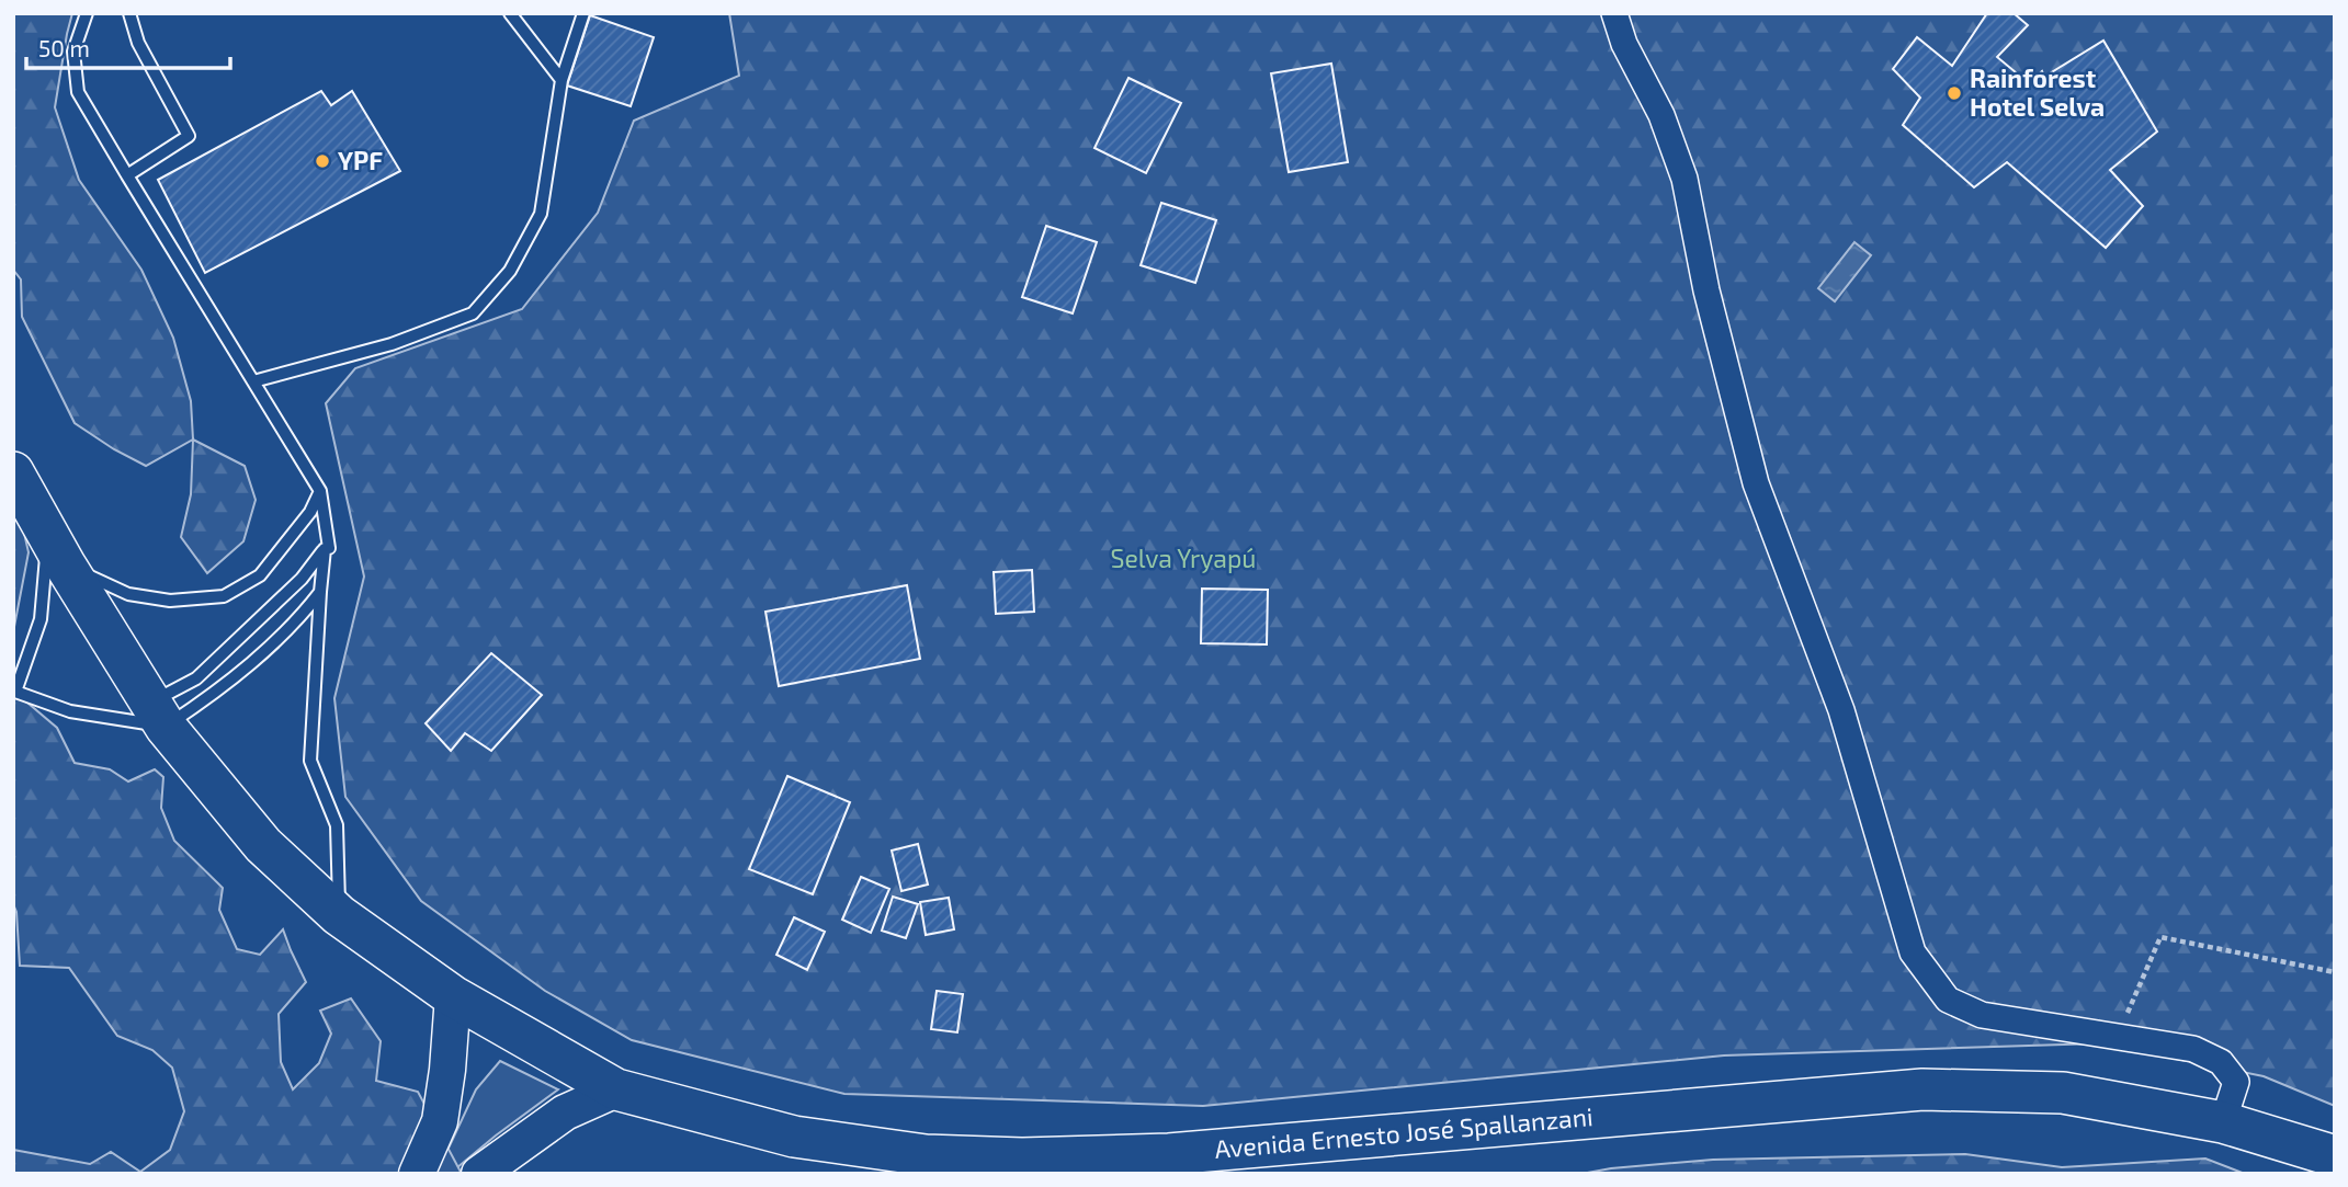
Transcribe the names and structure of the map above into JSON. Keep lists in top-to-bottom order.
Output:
{
  "streets": {
    "highway": ["Avenida Ernesto José Spallanzani"]
  },
  "parks": ["Selva Yryapú"],
  "places": ["Rainforest Hotel Selva", "YPF"],
  "scale_bar": "50 m"
}
